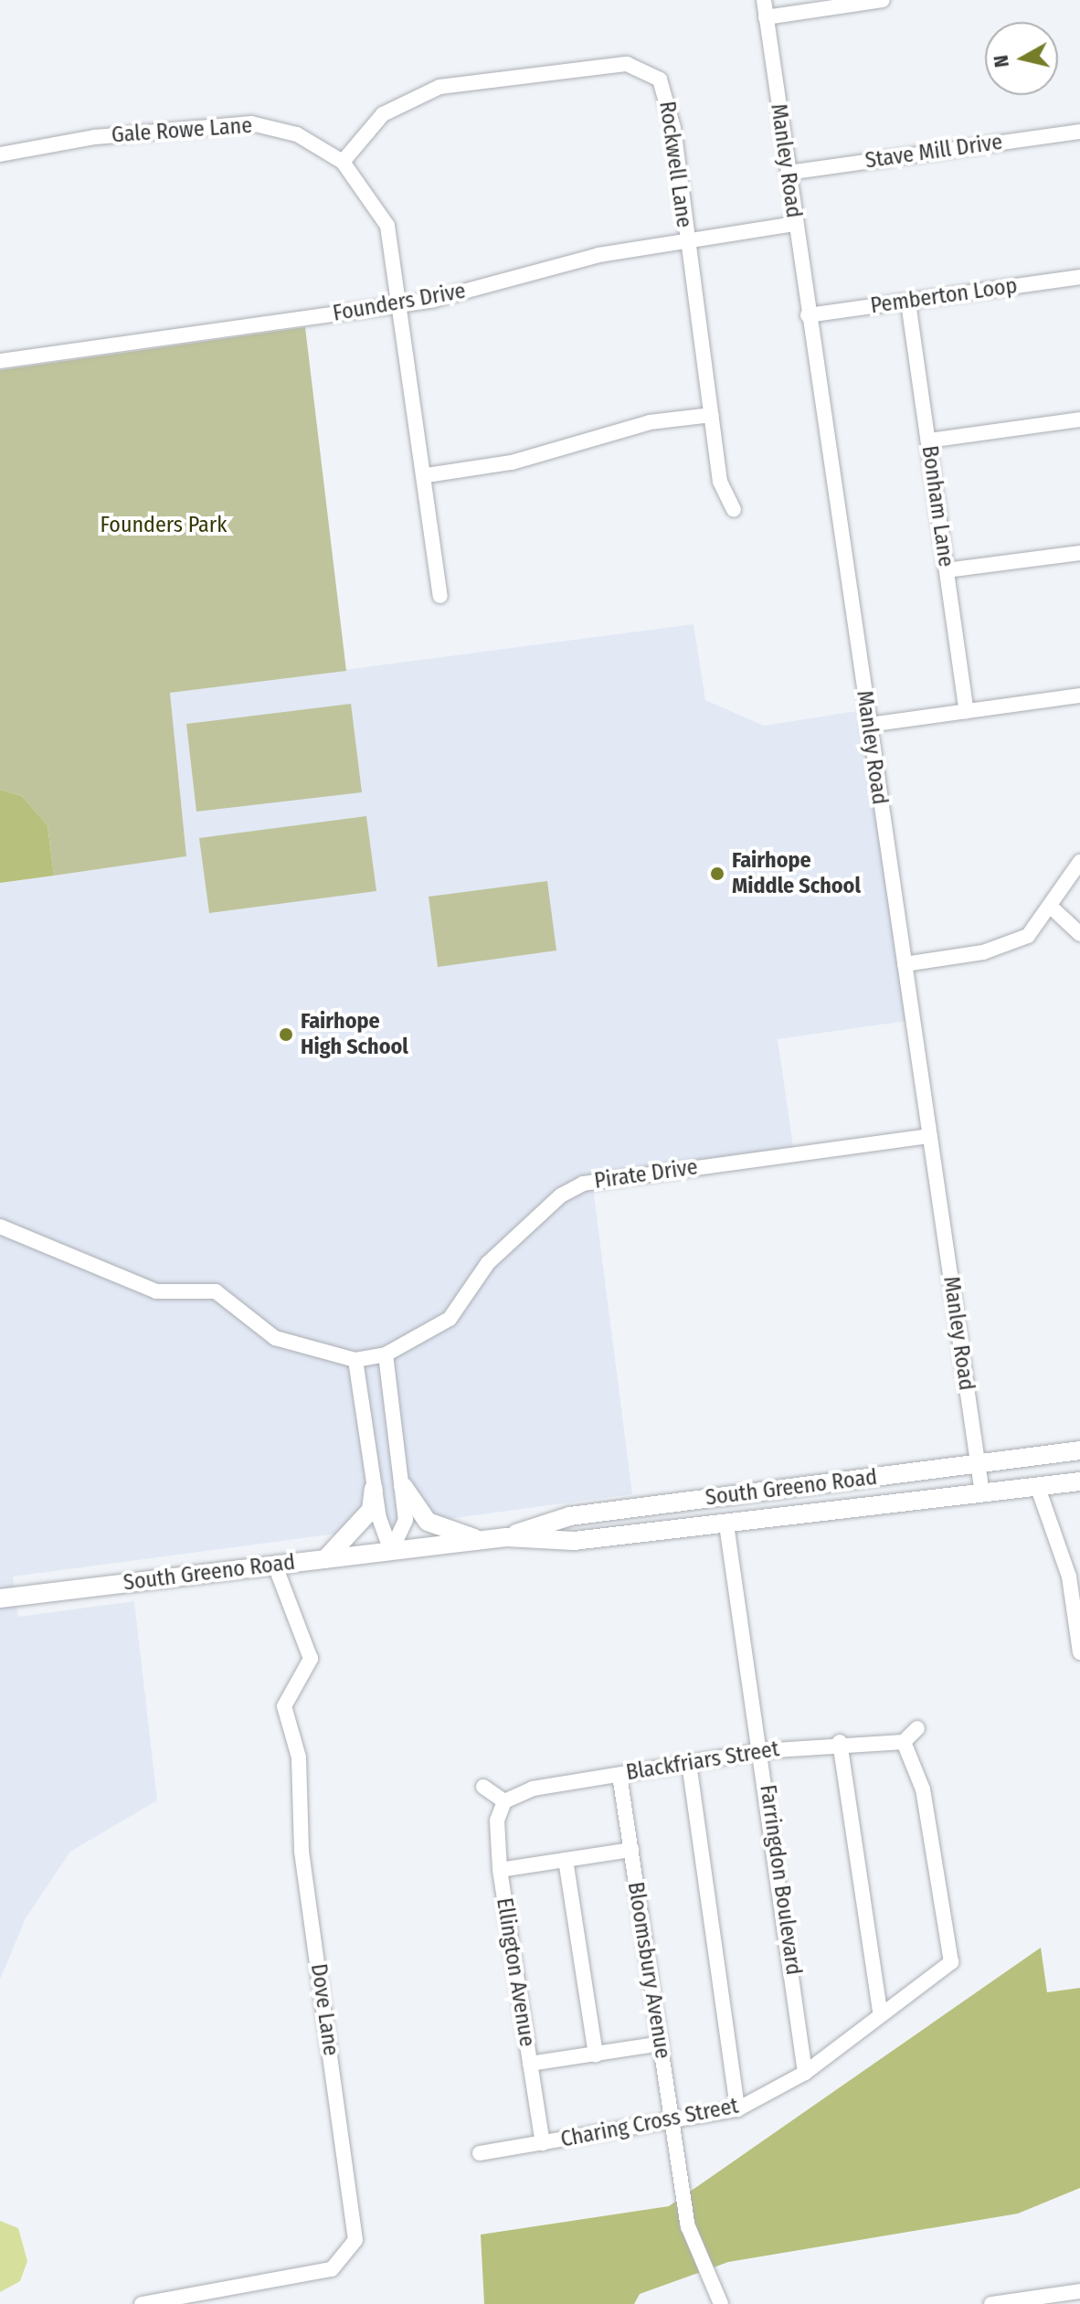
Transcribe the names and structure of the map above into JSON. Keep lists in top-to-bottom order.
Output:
{
  "streets": {
    "main road": ["South Greeno Road"],
    "street": [
      "Gale Rowe Lane",
      "Stave Mill Drive",
      "Manley Road",
      "Rockwell Lane",
      "Pemberton Loop",
      "Founders Drive",
      "Bonham Lane",
      "Pirate Drive",
      "Blackfriars Street",
      "Farringdon Boulevard",
      "Bloomsbury Avenue",
      "Ellington Avenue",
      "Dove Lane",
      "Charing Cross Street"
    ]
  },
  "crossings": [
    ["Gale Rowe Lane", "Rockwell Lane"],
    ["Gale Rowe Lane", "Founders Drive"],
    ["Stave Mill Drive", "Manley Road"],
    ["Manley Road", "Pemberton Loop"],
    ["Manley Road", "Founders Drive"],
    ["Manley Road", "Pirate Drive"],
    ["Manley Road", "South Greeno Road"],
    ["Rockwell Lane", "Founders Drive"],
    ["Pemberton Loop", "Bonham Lane"],
    ["South Greeno Road", "Farringdon Boulevard"],
    ["South Greeno Road", "Dove Lane"],
    ["Blackfriars Street", "Farringdon Boulevard"],
    ["Blackfriars Street", "Bloomsbury Avenue"],
    ["Blackfriars Street", "Ellington Avenue"],
    ["Blackfriars Street", "Charing Cross Street"],
    ["Farringdon Boulevard", "Charing Cross Street"],
    ["Bloomsbury Avenue", "Charing Cross Street"],
    ["Ellington Avenue", "Charing Cross Street"]
  ],
  "parks": ["Founders Park"],
  "places": ["Fairhope Middle School", "Fairhope High School"],
  "north": "left"
}
